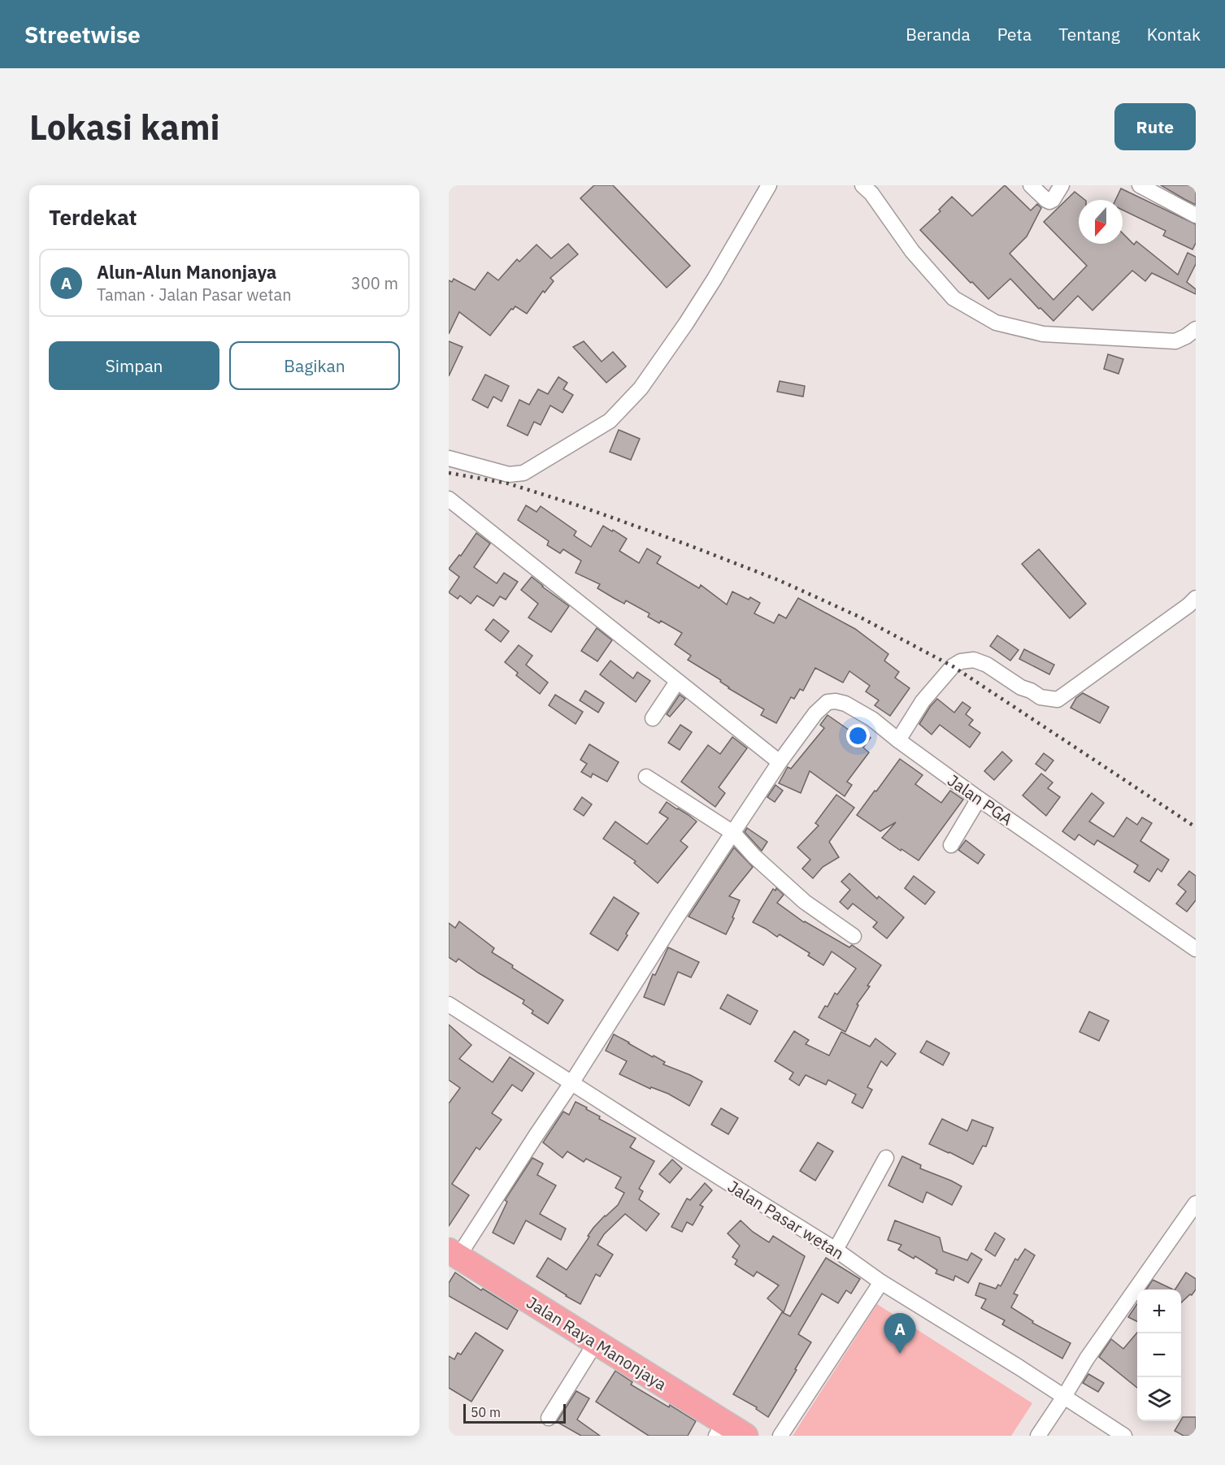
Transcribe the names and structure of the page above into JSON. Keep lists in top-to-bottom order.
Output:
{
  "streets": {
    "main road": ["Jalan Raya Manonjaya"],
    "street": ["Jalan PGA", "Jalan Pasar wetan"]
  },
  "scale_bar": "50 m",
  "north": "bottom",
  "page": {
    "header": "Streetwise",
    "nav": [
      "Beranda",
      "Peta",
      "Tentang",
      "Kontak"
    ],
    "buttons": [
      "Rute",
      ["Simpan", "Bagikan"]
    ],
    "title": "Lokasi kami",
    "heading": "Terdekat",
    "list": [
      {
        "mark": "A",
        "name": "Alun-Alun Manonjaya",
        "note": "Taman · Jalan Pasar wetan",
        "value": "300 m"
      }
    ],
    "map_buttons": ["+", "−"],
    "pins": "A",
    "scale": "50 m"
  }
}
